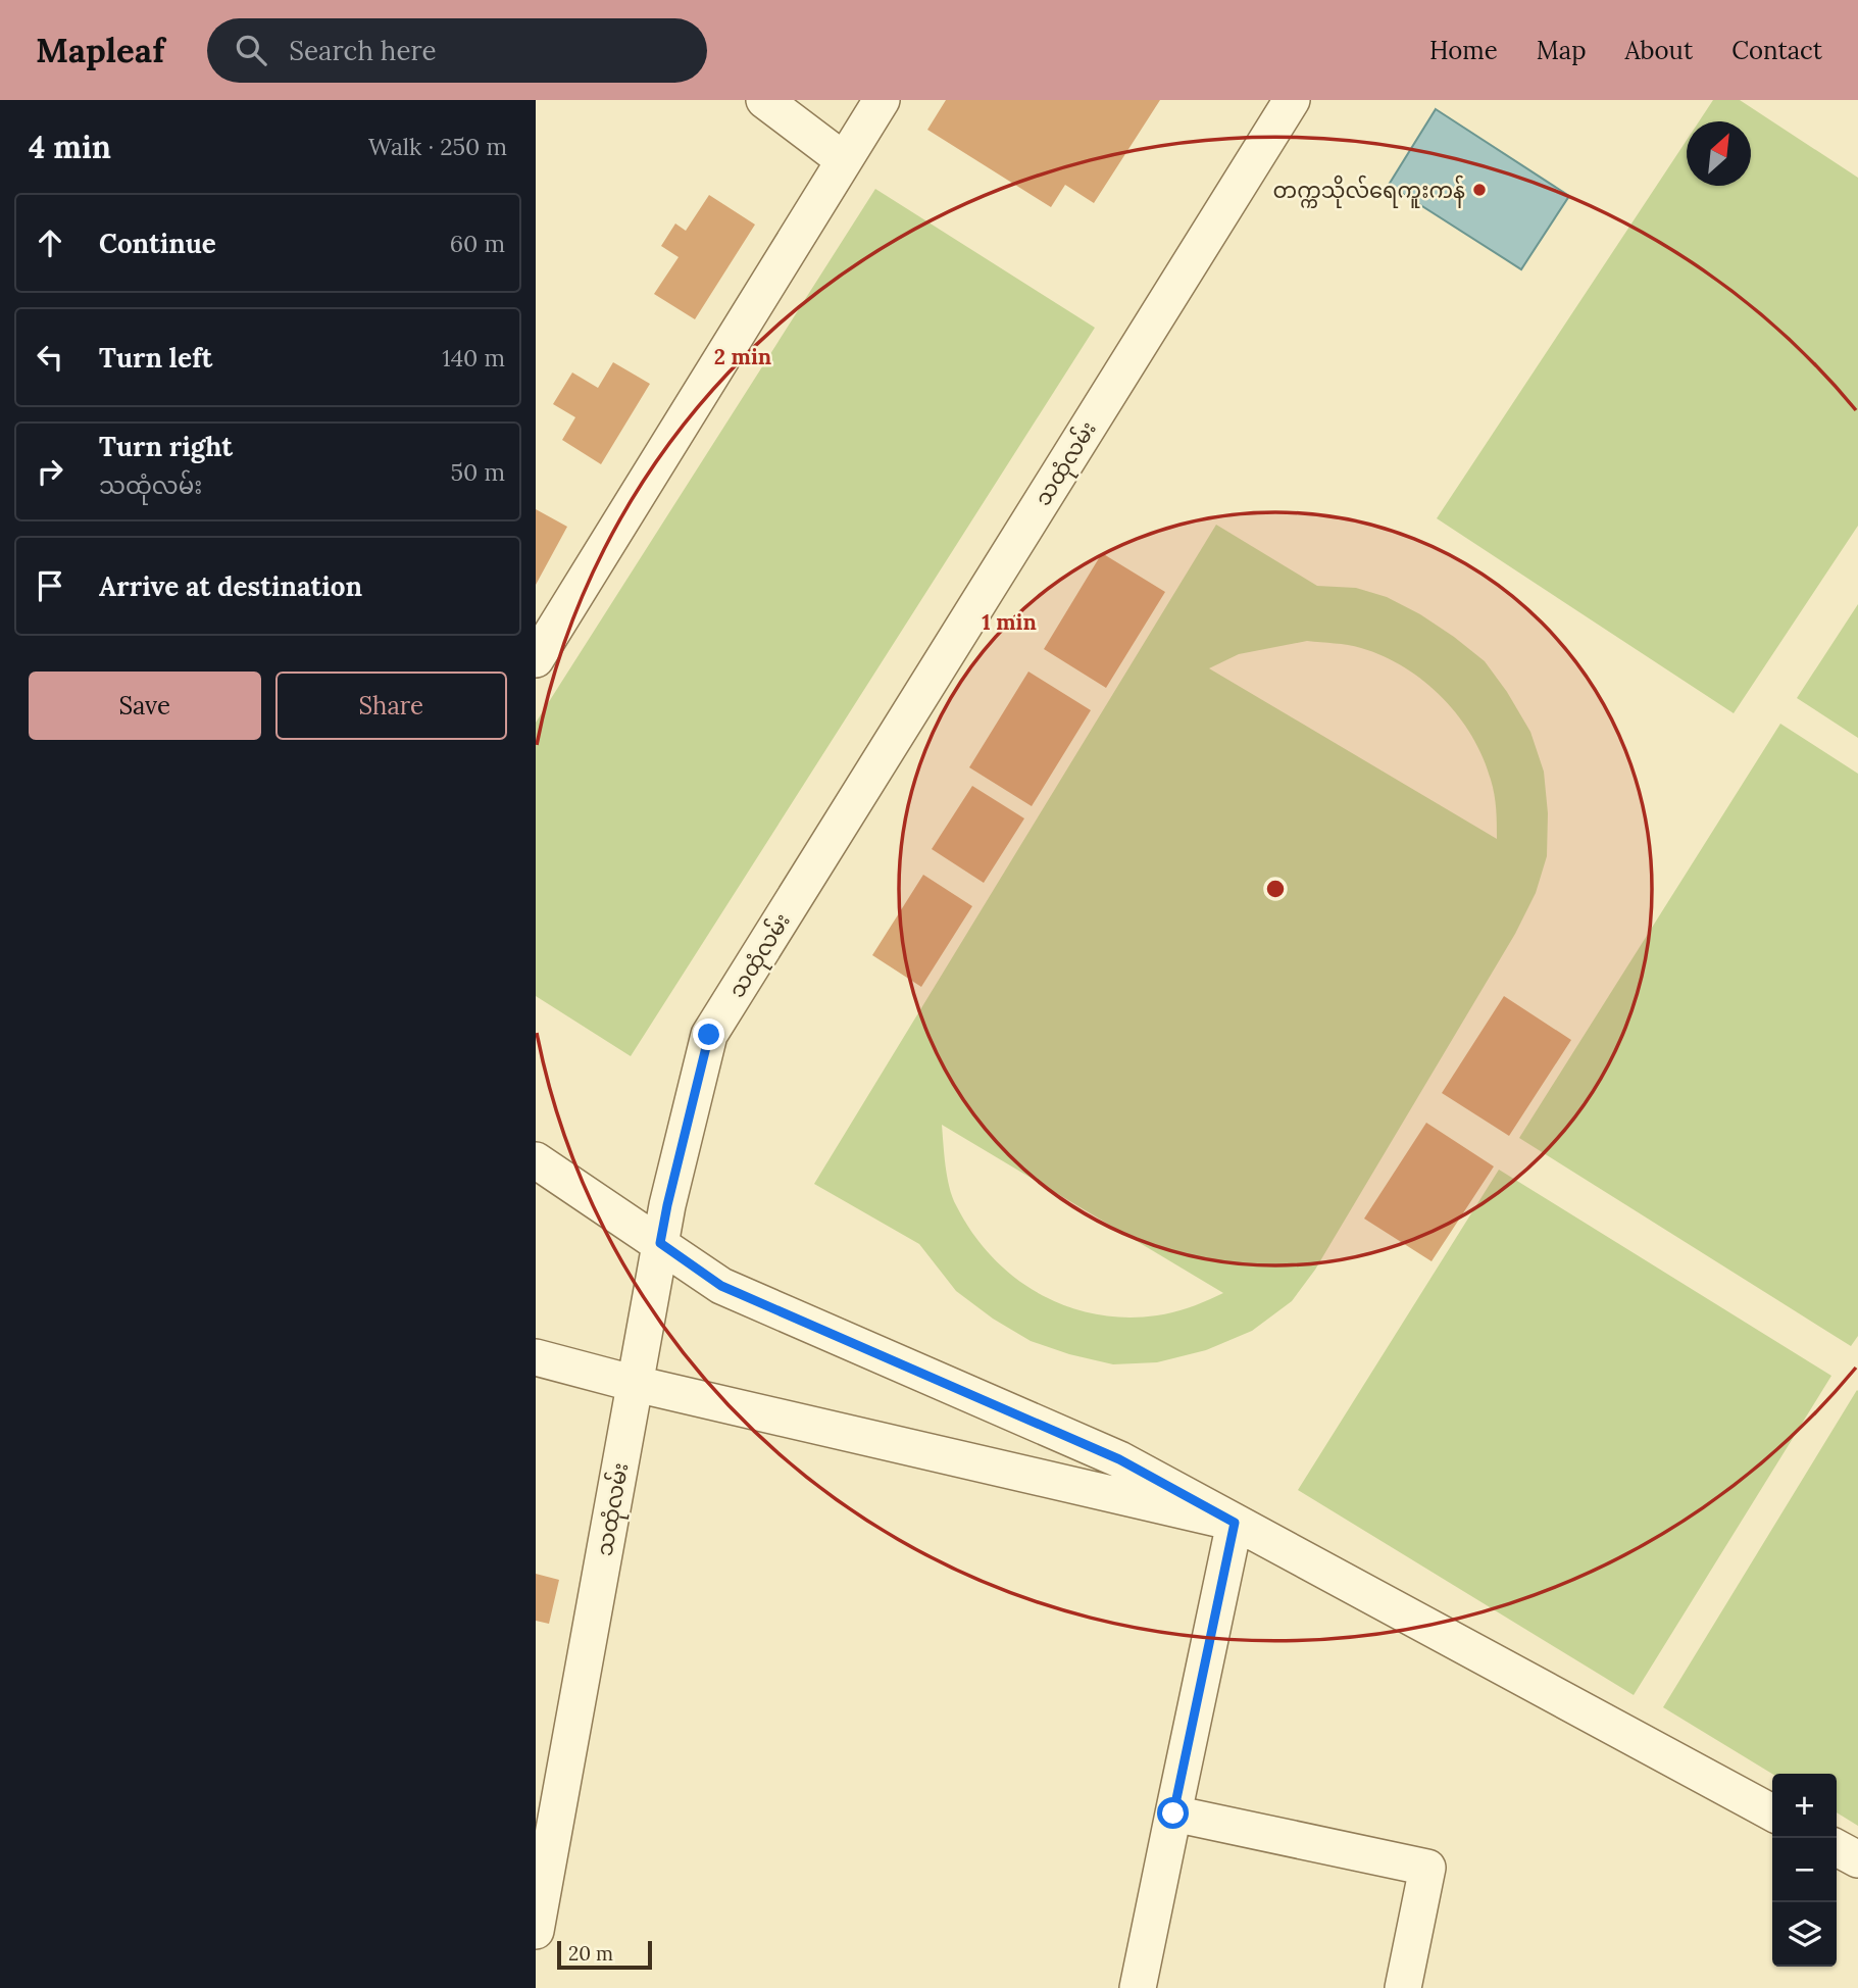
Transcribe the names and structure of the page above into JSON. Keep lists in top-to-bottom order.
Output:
{
  "streets": {
    "street": ["သထုံလမ်း"]
  },
  "places": ["တက္ကသိုလ်ရေကူးကန်"],
  "scale_bar": "20 m",
  "north": "top right",
  "page": {
    "header": "Mapleaf",
    "search": "Search here",
    "nav": [
      "Home",
      "Map",
      "About",
      "Contact"
    ],
    "heading": ["4 min", "Walk · 250 m"],
    "list": [
      ["Continue", "60 m"],
      ["Turn left", "140 m"],
      ["Turn right", "သထုံလမ်း", "50 m"],
      "Arrive at destination"
    ],
    "buttons": ["Save", "Share"],
    "map_buttons": ["+", "−"],
    "scale": "20 m"
  },
  "rings": ["2 min", "1 min"]
}
